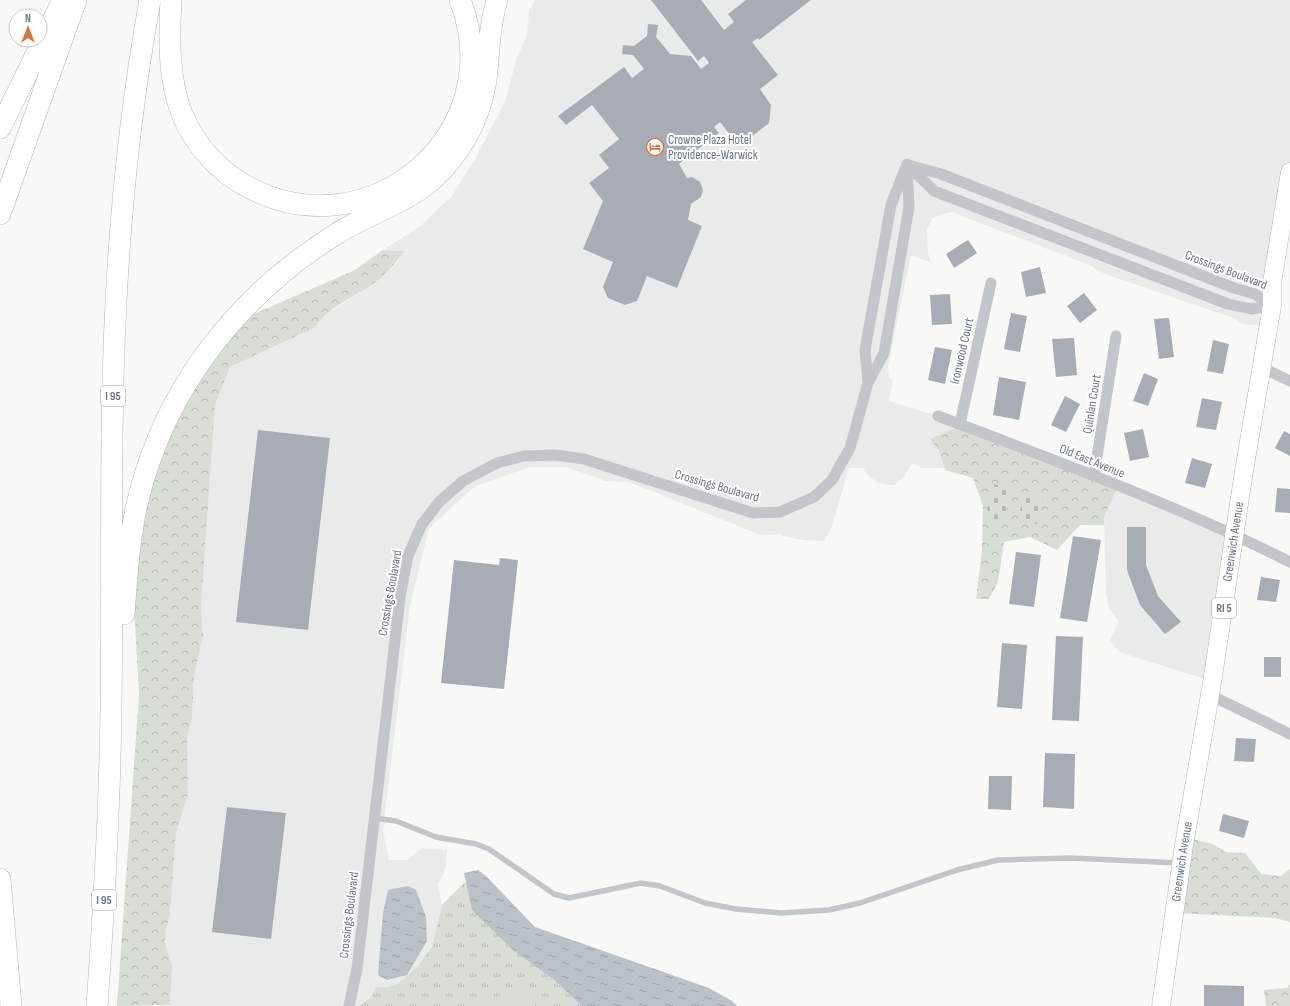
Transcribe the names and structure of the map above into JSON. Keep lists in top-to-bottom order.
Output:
{
  "streets": {
    "highway": ["I 95"],
    "main road": ["Greenwich Avenue", "RI 5"],
    "street": [
      "Crossings Boulavard",
      "Ironwood Court",
      "Quinlan Court",
      "Old East Avenue"
    ]
  },
  "crossings": [
    ["Crossings Boulavard", "Greenwich Avenue"],
    ["Ironwood Court", "Old East Avenue"],
    ["Quinlan Court", "Old East Avenue"],
    ["Old East Avenue", "Greenwich Avenue"]
  ],
  "places": {
    "hotel": ["Crowne Plaza Hotel Providence-Warwick"]
  },
  "north": "top"
}
